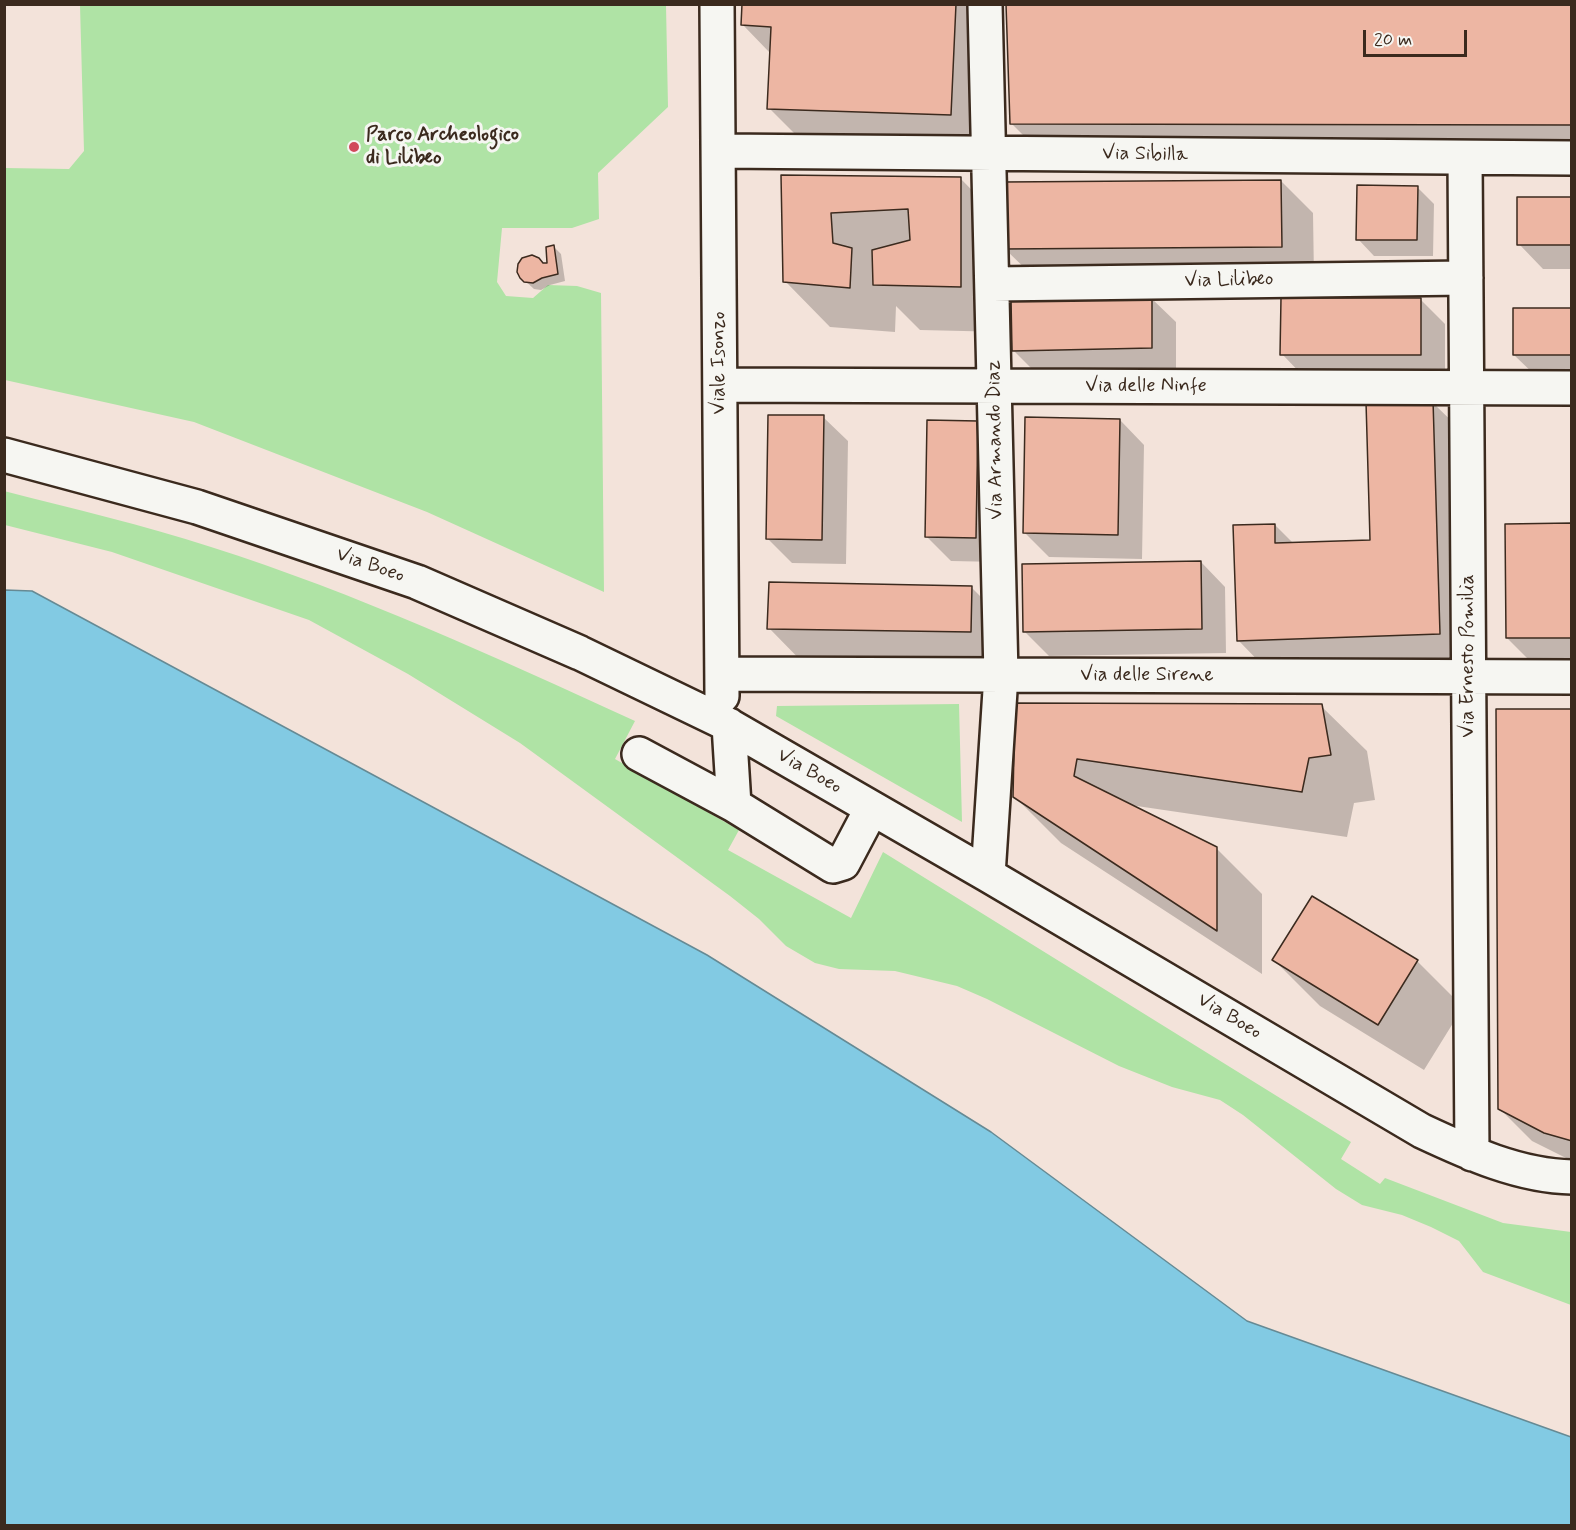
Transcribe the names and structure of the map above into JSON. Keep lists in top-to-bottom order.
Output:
{
  "streets": {
    "street": [
      "Via Sibilla",
      "Via Lilibeo",
      "Viale Isonzo",
      "Via delle Ninfe",
      "Via Armando Diaz",
      "Via Boeo",
      "Via Ernesto Pomilia",
      "Via delle Sirene"
    ]
  },
  "crossings": [
    ["Via Sibilla", "Viale Isonzo"],
    ["Via Sibilla", "Via Armando Diaz"],
    ["Via Sibilla", "Via Ernesto Pomilia"],
    ["Via Lilibeo", "Via Armando Diaz"],
    ["Via Lilibeo", "Via Ernesto Pomilia"],
    ["Viale Isonzo", "Via delle Ninfe"],
    ["Viale Isonzo", "Via Boeo"],
    ["Viale Isonzo", "Via delle Sirene"],
    ["Via delle Ninfe", "Via Armando Diaz"],
    ["Via delle Ninfe", "Via Ernesto Pomilia"],
    ["Via Armando Diaz", "Via Boeo"],
    ["Via Armando Diaz", "Via delle Sirene"],
    ["Via Boeo", "Via Ernesto Pomilia"],
    ["Via Ernesto Pomilia", "Via delle Sirene"]
  ],
  "places": ["Parco Archeologico di Lilibeo"],
  "scale_bar": "20 m"
}
